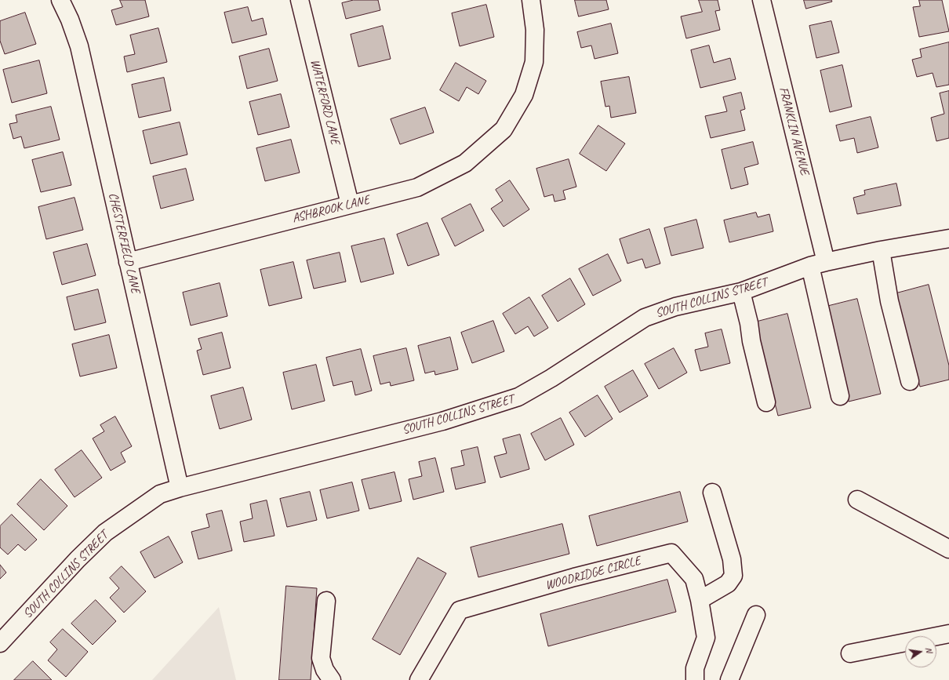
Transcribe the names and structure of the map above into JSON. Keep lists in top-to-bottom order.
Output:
{
  "streets": {
    "street": [
      "WATERFORD LANE",
      "FRANKLIN AVENUE",
      "ASHBROOK LANE",
      "CHESTERFIELD LANE",
      "SOUTH COLLINS STREET",
      "WOODRIDGE CIRCLE"
    ]
  },
  "crossings": [
    ["WATERFORD LANE", "ASHBROOK LANE"],
    ["FRANKLIN AVENUE", "SOUTH COLLINS STREET"],
    ["ASHBROOK LANE", "CHESTERFIELD LANE"],
    ["CHESTERFIELD LANE", "SOUTH COLLINS STREET"]
  ],
  "north": "right"
}
